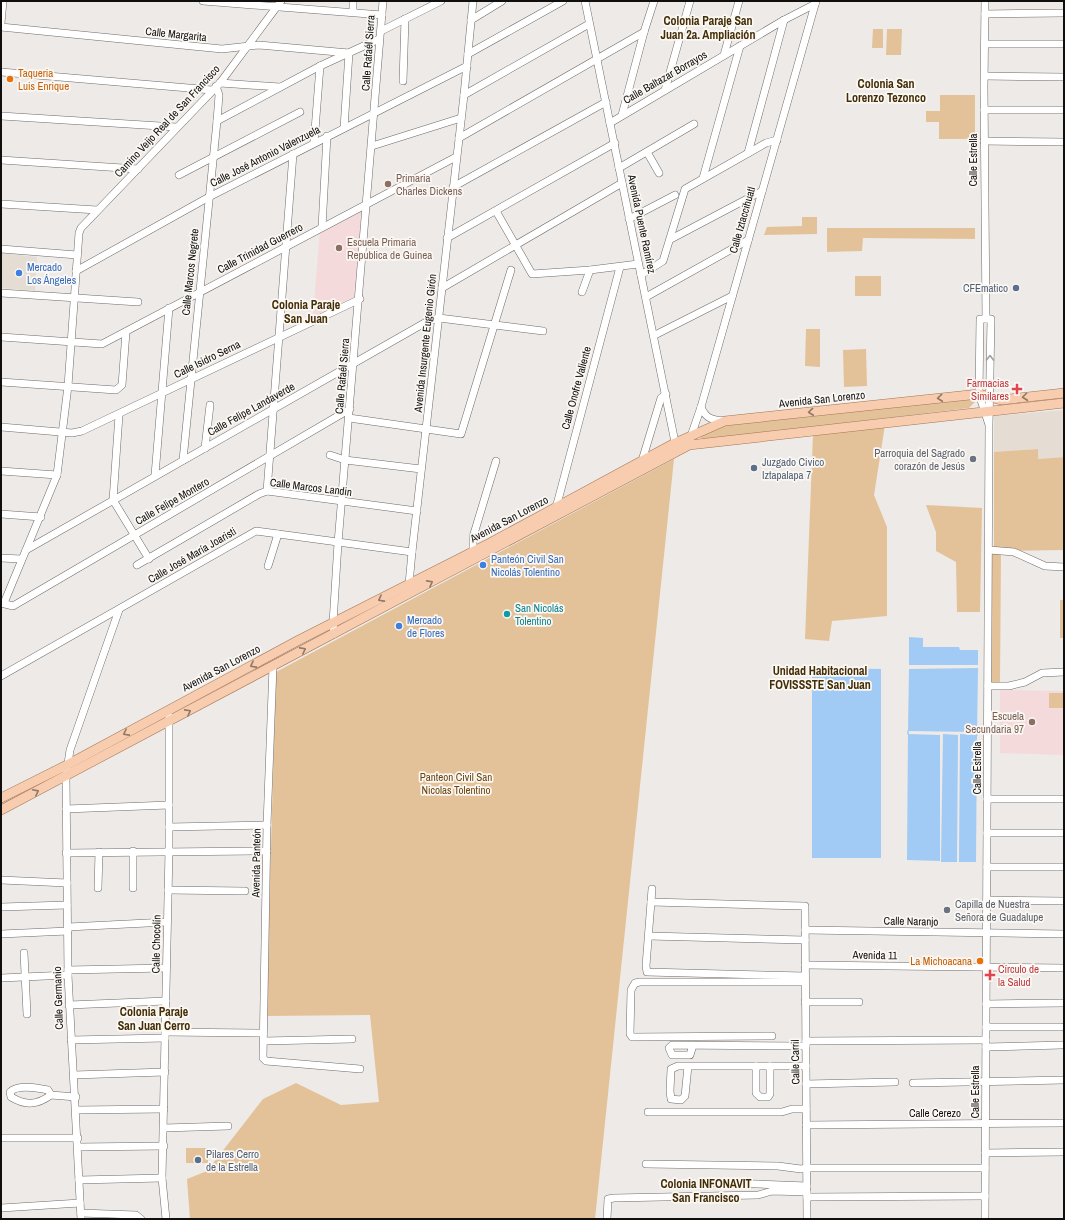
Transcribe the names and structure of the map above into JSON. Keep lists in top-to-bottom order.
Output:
{
  "streets": {
    "main road": ["Avenida San Lorenzo"],
    "street": [
      "Calle Margarita",
      "Calle Rafaél Sierra",
      "Calle Baltazar Borrayos",
      "Camino Veijo Real de San Francisco",
      "Calle José Antonio Valenzuela",
      "Calle Estrella",
      "Calle Iztaccihuatl",
      "Avenida Puente Ramírez",
      "Calle Trinidad Guerrero",
      "Calle Marcos Negrete",
      "Avenida Insurgente Eugenio Girón",
      "Calle Isidro Serna",
      "Calle Onofre Valiente",
      "Calle Felipe Landaverde",
      "Calle Marcos Landin",
      "Calle Felipe Montero",
      "Calle José María Joaristi",
      "Avenida Panteón",
      "Calle Naranjo",
      "Calle Chocolín",
      "Avenida 11",
      "Calle Germanio",
      "Calle Carril",
      "Calle Cerezo"
    ]
  },
  "crossings": [
    ["Calle Margarita", "Camino Veijo Real de San Francisco"],
    ["Calle Rafaél Sierra", "Calle José Antonio Valenzuela"],
    ["Calle Rafaél Sierra", "Calle Trinidad Guerrero"],
    ["Calle Rafaél Sierra", "Calle Isidro Serna"],
    ["Calle Rafaél Sierra", "Avenida San Lorenzo"],
    ["Calle Rafaél Sierra", "Calle Felipe Landaverde"],
    ["Calle Rafaél Sierra", "Calle Marcos Landin"],
    ["Calle Rafaél Sierra", "Calle Felipe Montero"],
    ["Calle Rafaél Sierra", "Calle José María Joaristi"],
    ["Calle Baltazar Borrayos", "Calle Iztaccihuatl"],
    ["Calle Baltazar Borrayos", "Avenida Puente Ramírez"],
    ["Camino Veijo Real de San Francisco", "Calle Marcos Negrete"],
    ["Calle José Antonio Valenzuela", "Calle Marcos Negrete"],
    ["Calle José Antonio Valenzuela", "Avenida Insurgente Eugenio Girón"],
    ["Calle Estrella", "Avenida San Lorenzo"],
    ["Calle Estrella", "Calle Naranjo"],
    ["Calle Estrella", "Avenida 11"],
    ["Calle Estrella", "Calle Cerezo"],
    ["Calle Iztaccihuatl", "Avenida San Lorenzo"],
    ["Avenida Puente Ramírez", "Avenida San Lorenzo"],
    ["Calle Trinidad Guerrero", "Calle Marcos Negrete"],
    ["Calle Trinidad Guerrero", "Avenida Insurgente Eugenio Girón"],
    ["Calle Marcos Negrete", "Calle Isidro Serna"],
    ["Calle Marcos Negrete", "Calle Felipe Landaverde"],
    ["Avenida Insurgente Eugenio Girón", "Avenida San Lorenzo"],
    ["Avenida Insurgente Eugenio Girón", "Calle Felipe Landaverde"],
    ["Avenida Insurgente Eugenio Girón", "Calle Marcos Landin"],
    ["Avenida Insurgente Eugenio Girón", "Calle José María Joaristi"],
    ["Calle Onofre Valiente", "Avenida San Lorenzo"],
    ["Avenida San Lorenzo", "Avenida Panteón"],
    ["Avenida San Lorenzo", "Calle Chocolín"],
    ["Avenida San Lorenzo", "Calle Germanio"],
    ["Calle José María Joaristi", "Calle Germanio"],
    ["Calle Naranjo", "Calle Carril"],
    ["Avenida 11", "Calle Carril"],
    ["Calle Carril", "Calle Cerezo"]
  ],
  "districts": [
    "Colonia Paraje San Juan 2a. Ampliación",
    "Colonia San Lorenzo Tezonco",
    "Colonia Paraje San Juan",
    "Unidad Habitacional FOVISSSTE San Juan",
    "Colonia Paraje San Juan Cerro",
    "Colonia INFONAVIT San Francisco"
  ],
  "parks": ["Panteon Civil San Nicolas Tolentino"],
  "places": {
    "other": [
      "Taqueria Luis Enrique",
      "Primaria Charles Dickens",
      "Escuela Primaria Republica de Guinea",
      "Mercado Los Ángeles",
      "CFEmatico",
      "Parroquia del Sagrado corazón de Jesús",
      "Juzgado Civico Iztapalapa 7",
      "Panteón Civil San Nicolás Tolentino",
      "San Nicolás Tolentino",
      "Mercado de Flores",
      "Escuela Secundaria 97",
      "Capilla de Nuestra Señora de Guadalupe",
      "La Michoacana",
      "Pilares Cerro de la Estrella"
    ],
    "health": ["Farmacias Similares", "Círculo de la Salud"]
  }
}
